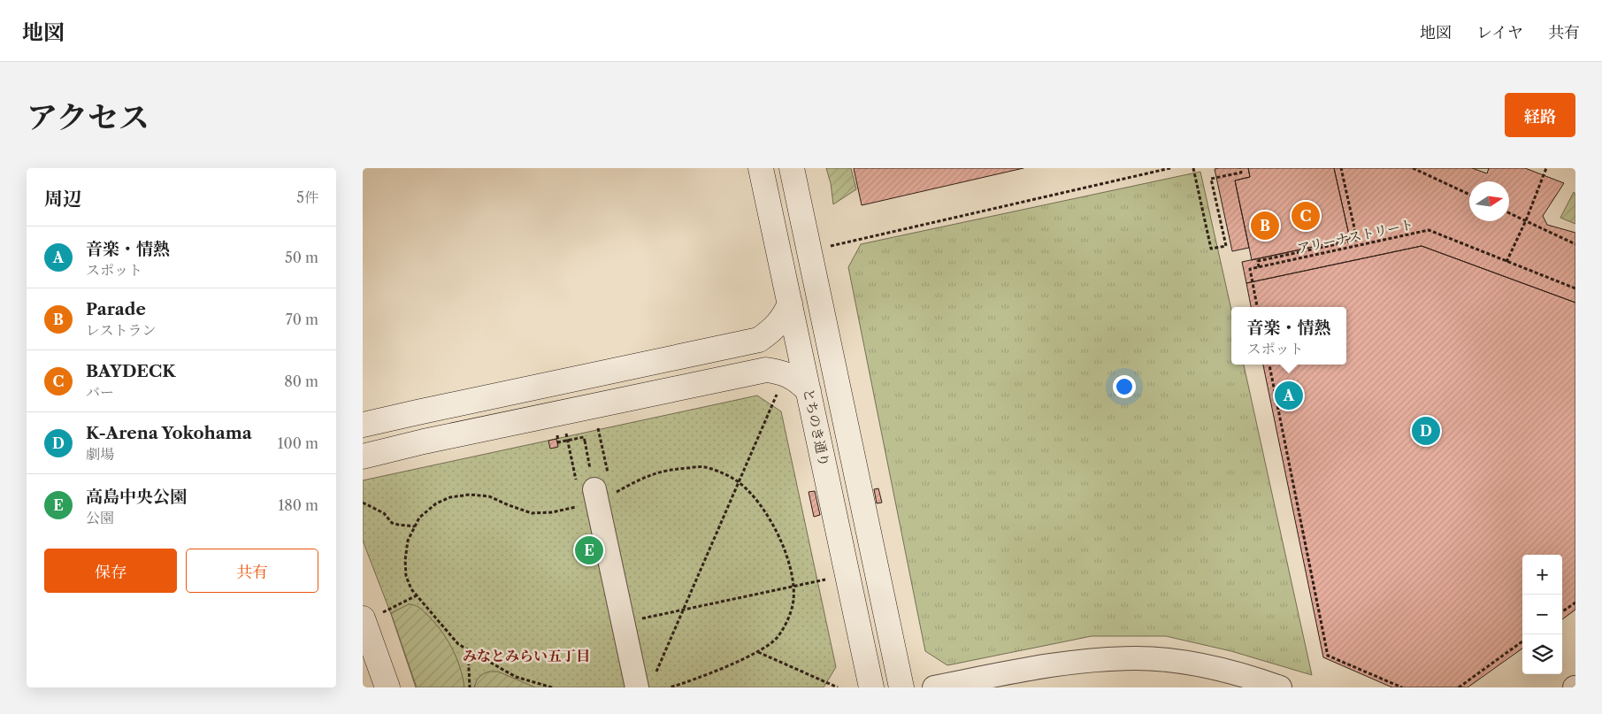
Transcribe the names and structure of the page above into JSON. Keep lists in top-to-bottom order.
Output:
{
  "streets": {
    "street": ["とちのき通り"],
    "path": ["アリーナストリート"]
  },
  "districts": ["みなとみらい五丁目"],
  "north": "right",
  "page": {
    "header": "地図",
    "nav": ["地図", "レイヤ", "共有"],
    "title": "アクセス",
    "buttons": [
      "経路",
      ["保存", "共有"]
    ],
    "heading": ["周辺", "5件"],
    "pins": [
      "C",
      "B",
      "A",
      "D",
      "E"
    ],
    "list": [
      {
        "mark": "A",
        "name": "音楽・情熱",
        "note": "スポット",
        "value": "50 m"
      },
      {
        "mark": "B",
        "name": "Parade",
        "note": "レストラン",
        "value": "70 m"
      },
      {
        "mark": "C",
        "name": "BAYDECK",
        "note": "バー",
        "value": "80 m"
      },
      {
        "mark": "D",
        "name": "K-Arena Yokohama",
        "note": "劇場",
        "value": "100 m"
      },
      {
        "mark": "E",
        "name": "高島中央公園",
        "note": "公園",
        "value": "180 m"
      }
    ],
    "popup": ["音楽・情熱", "スポット"],
    "map_buttons": ["+", "−"]
  }
}
